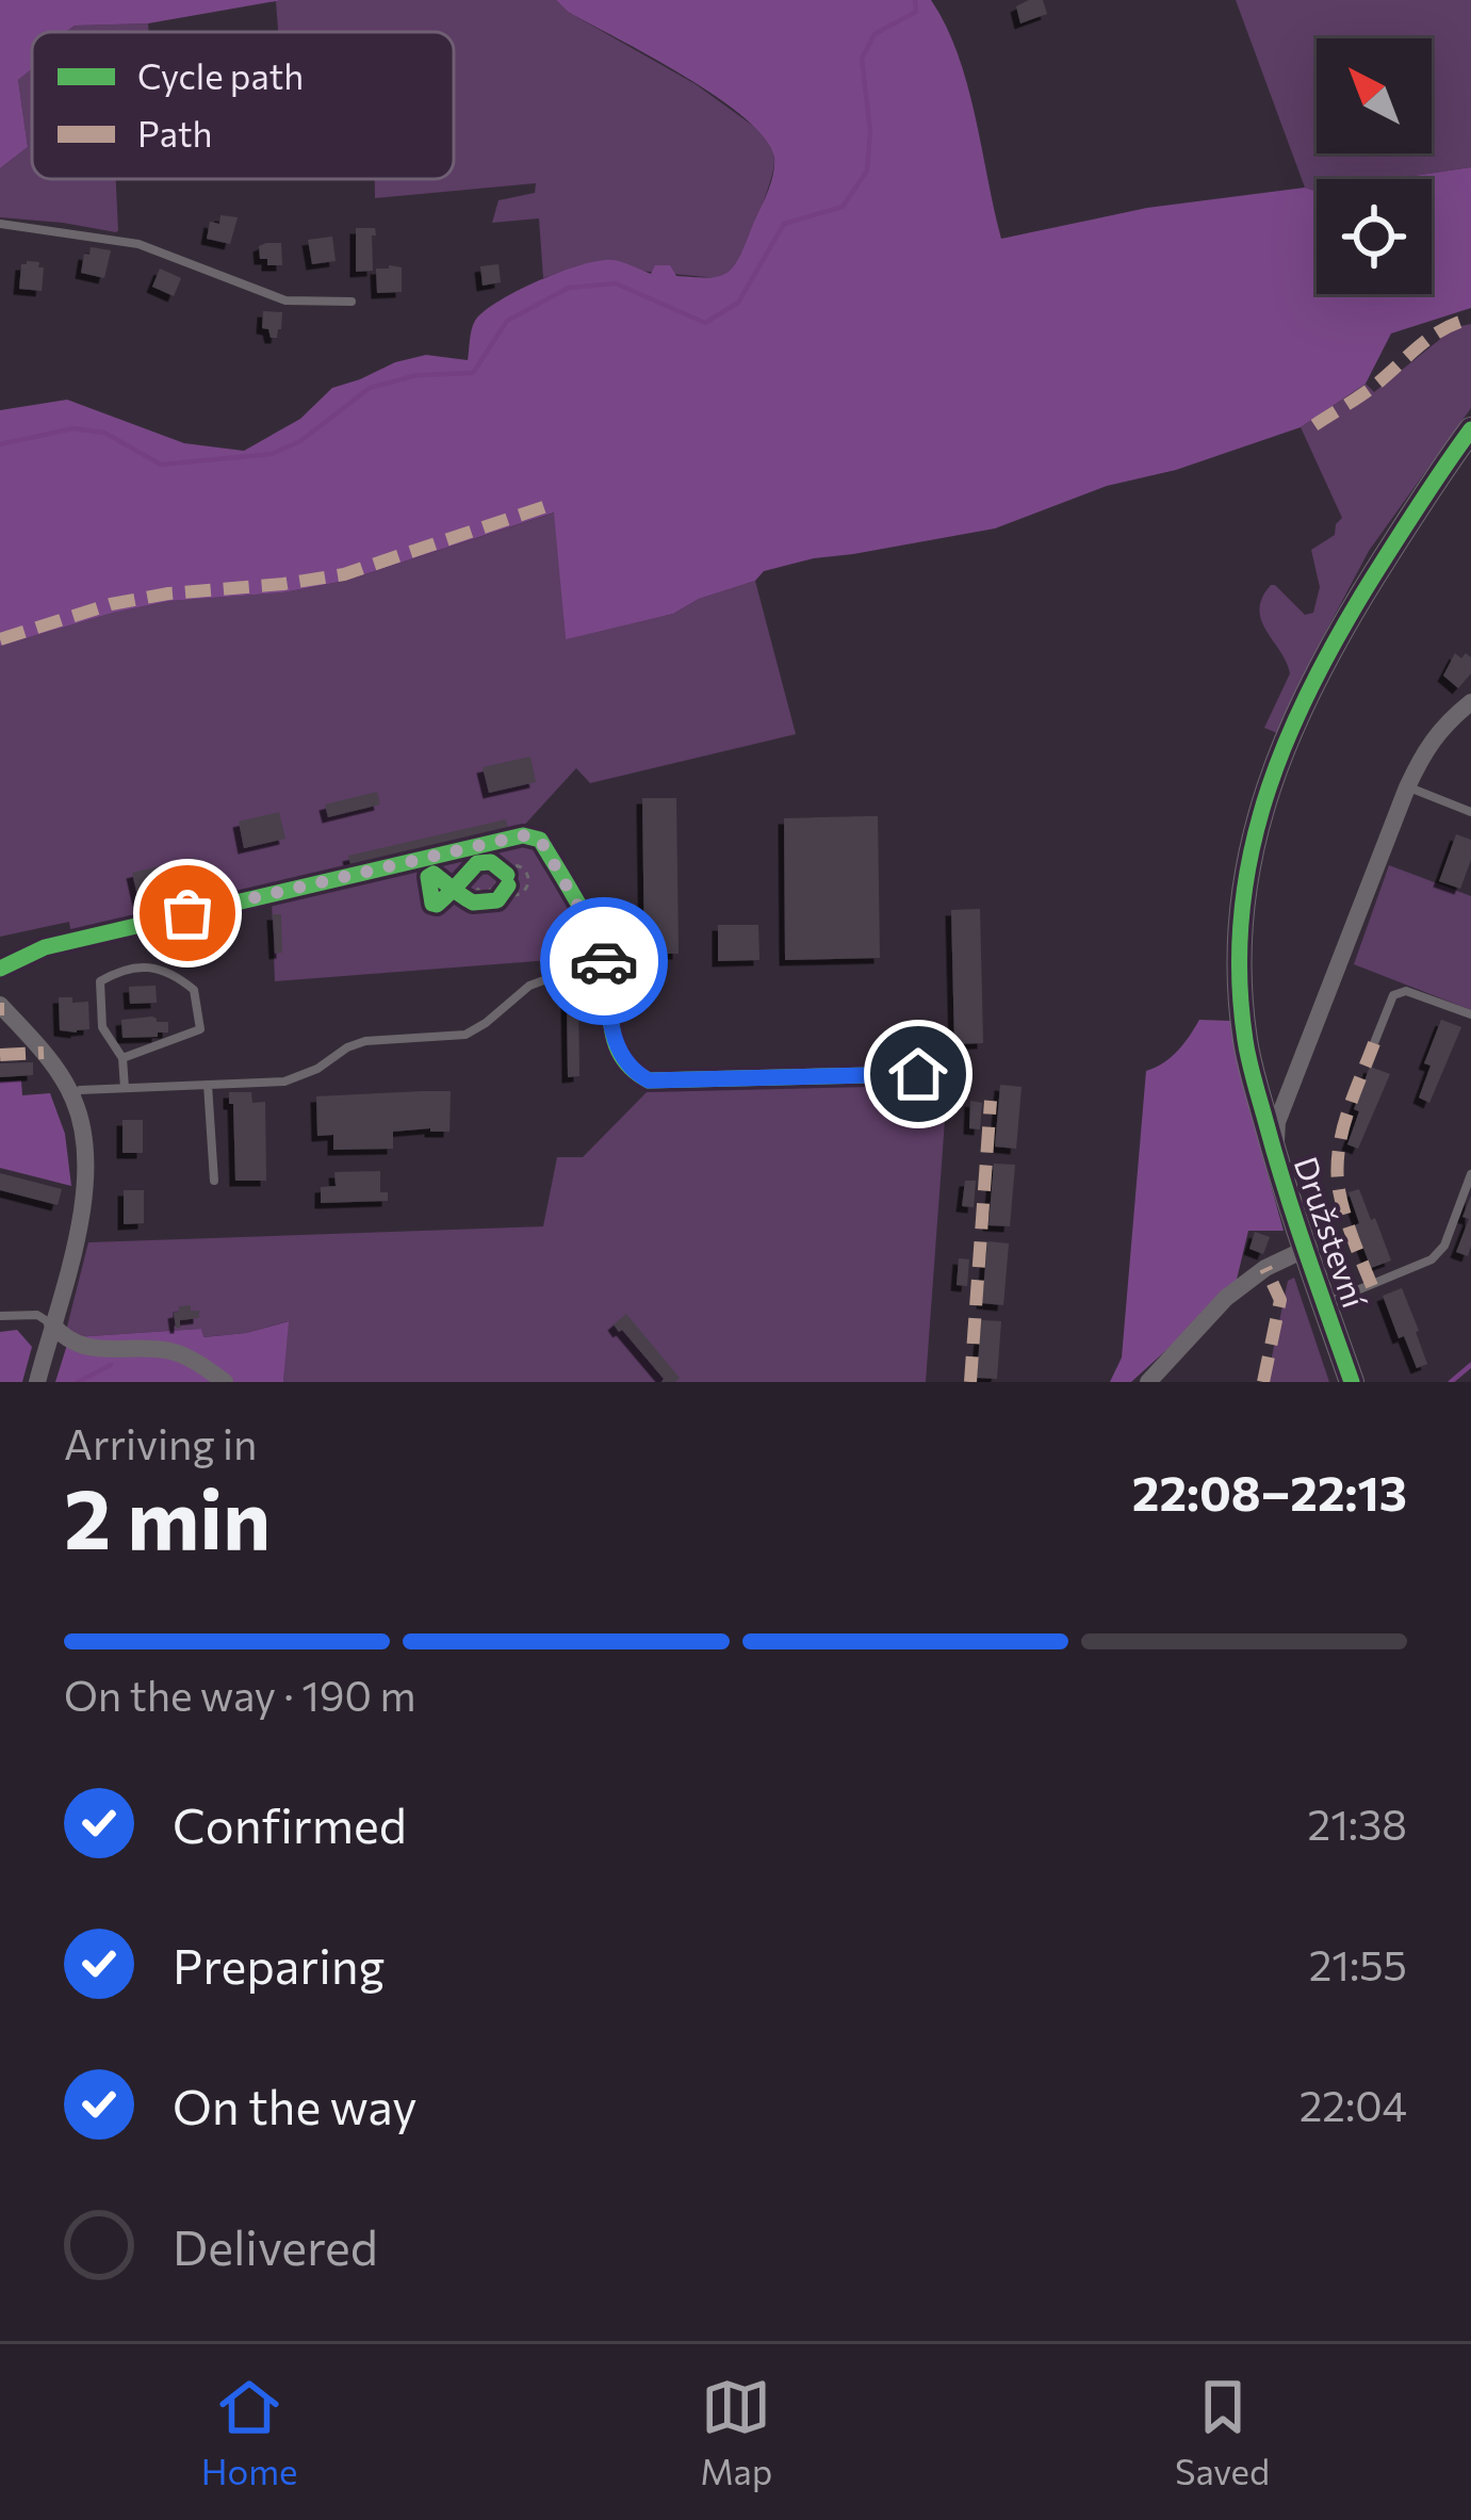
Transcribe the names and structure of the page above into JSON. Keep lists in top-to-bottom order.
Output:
{
  "streets": {
    "street": ["Družstevní"]
  },
  "legend": ["Cycle path", "Path"],
  "north": "top left",
  "page": {
    "heading": ["2 min", "Arriving in", "22:08–22:13"],
    "bar": "On the way · 190 m",
    "list": [
      ["Confirmed", "21:38"],
      ["Preparing", "21:55"],
      ["On the way", "22:04"],
      "Delivered"
    ],
    "tabs": ["Home", "Map", "Saved"]
  }
}
